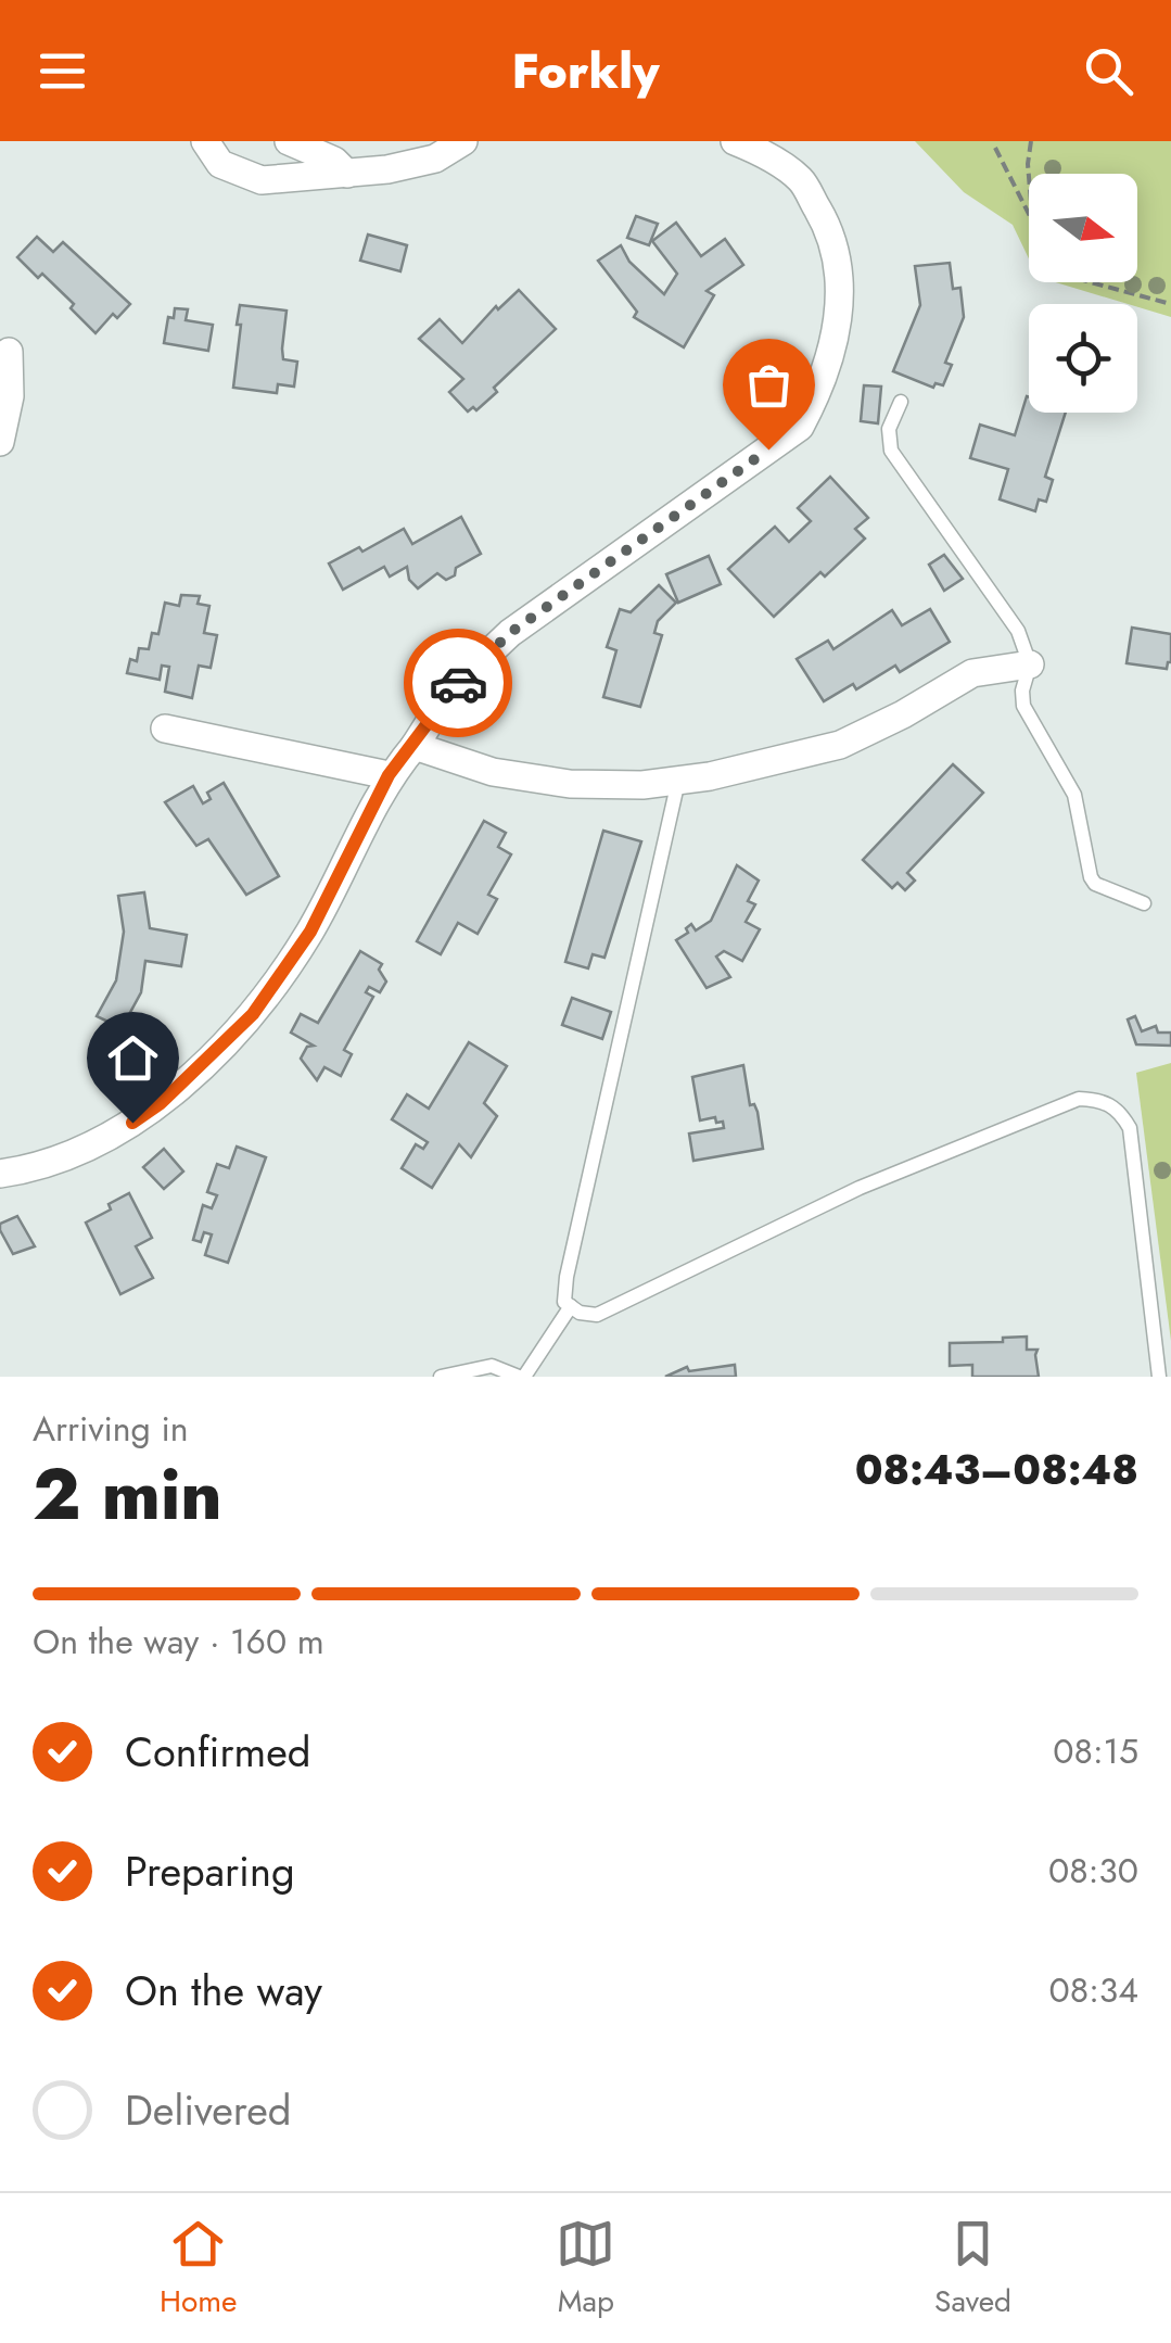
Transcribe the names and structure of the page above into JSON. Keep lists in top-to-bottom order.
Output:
{
  "north": "right",
  "page": {
    "header": "Forkly",
    "heading": ["2 min", "Arriving in", "08:43–08:48"],
    "bar": "On the way · 160 m",
    "list": [
      ["Confirmed", "08:15"],
      ["Preparing", "08:30"],
      ["On the way", "08:34"],
      "Delivered"
    ],
    "tabs": ["Home", "Map", "Saved"]
  }
}
